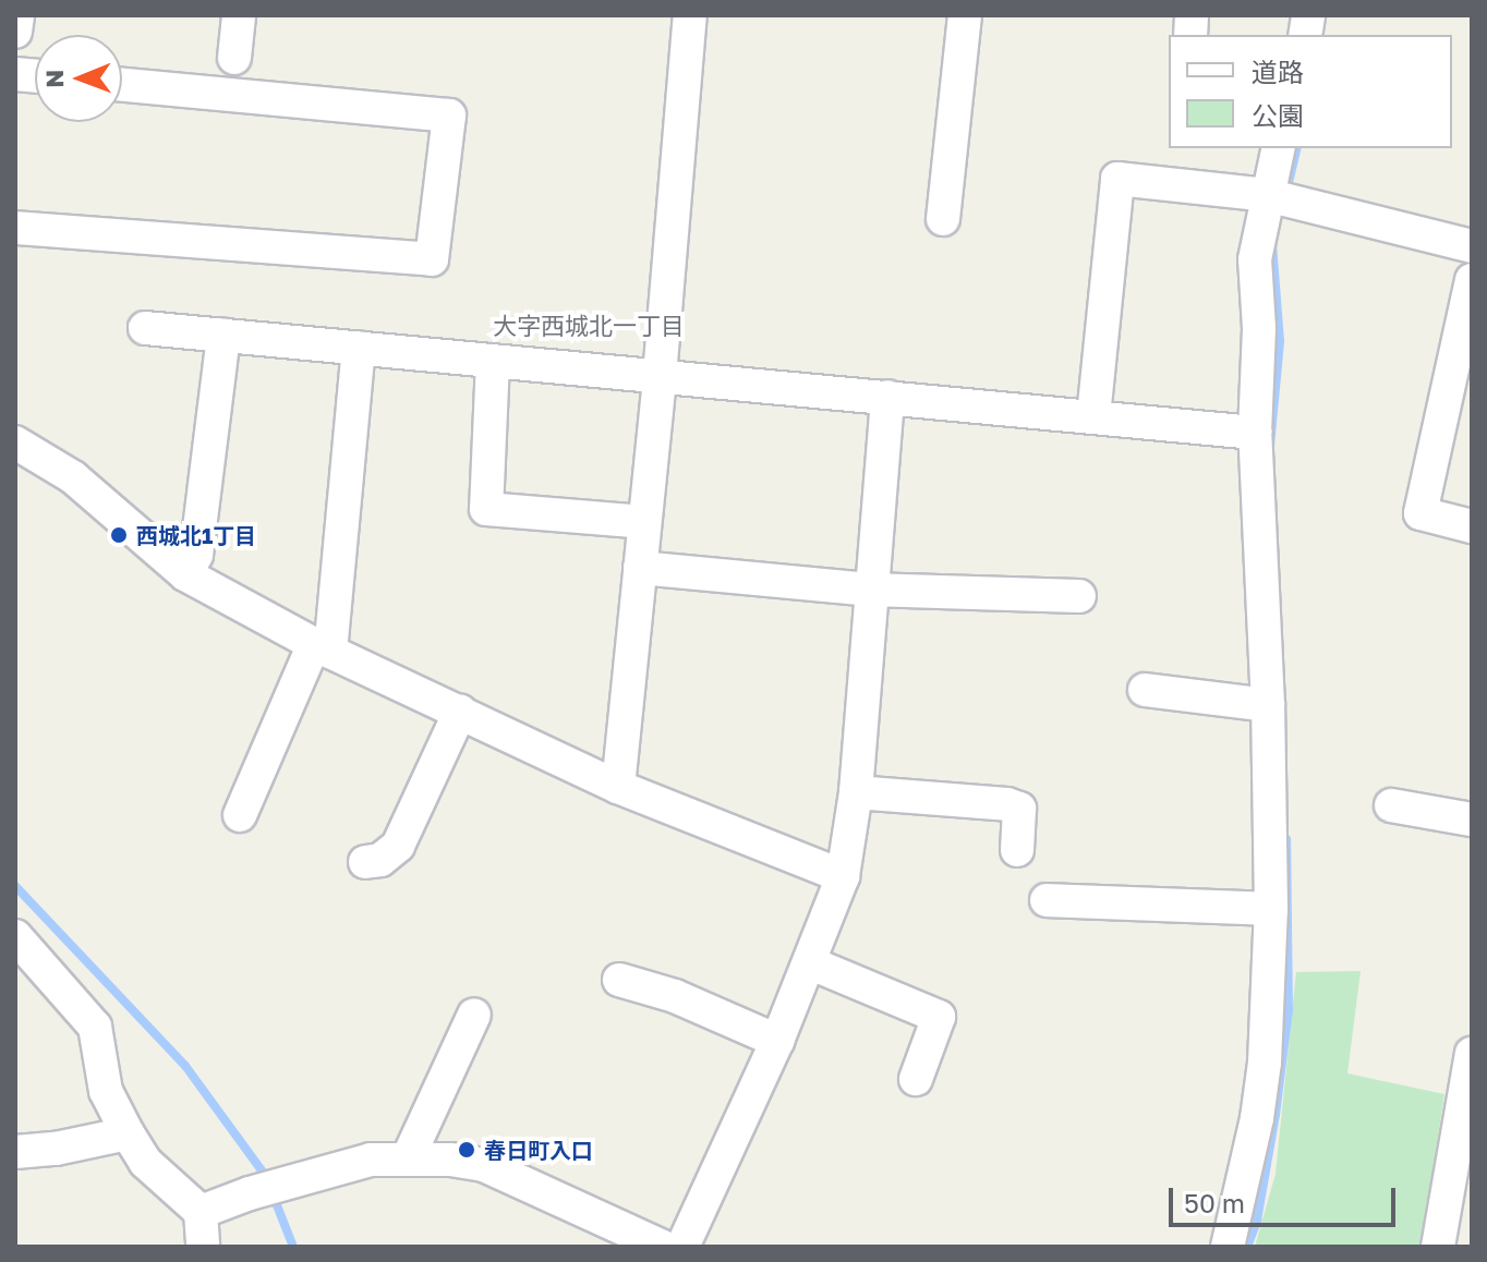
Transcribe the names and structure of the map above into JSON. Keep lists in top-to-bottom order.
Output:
{
  "districts": ["大字西城北一丁目"],
  "places": ["西城北1丁目", "春日町入口"],
  "legend": ["道路", "公園"],
  "scale_bar": "50 m",
  "north": "left"
}
